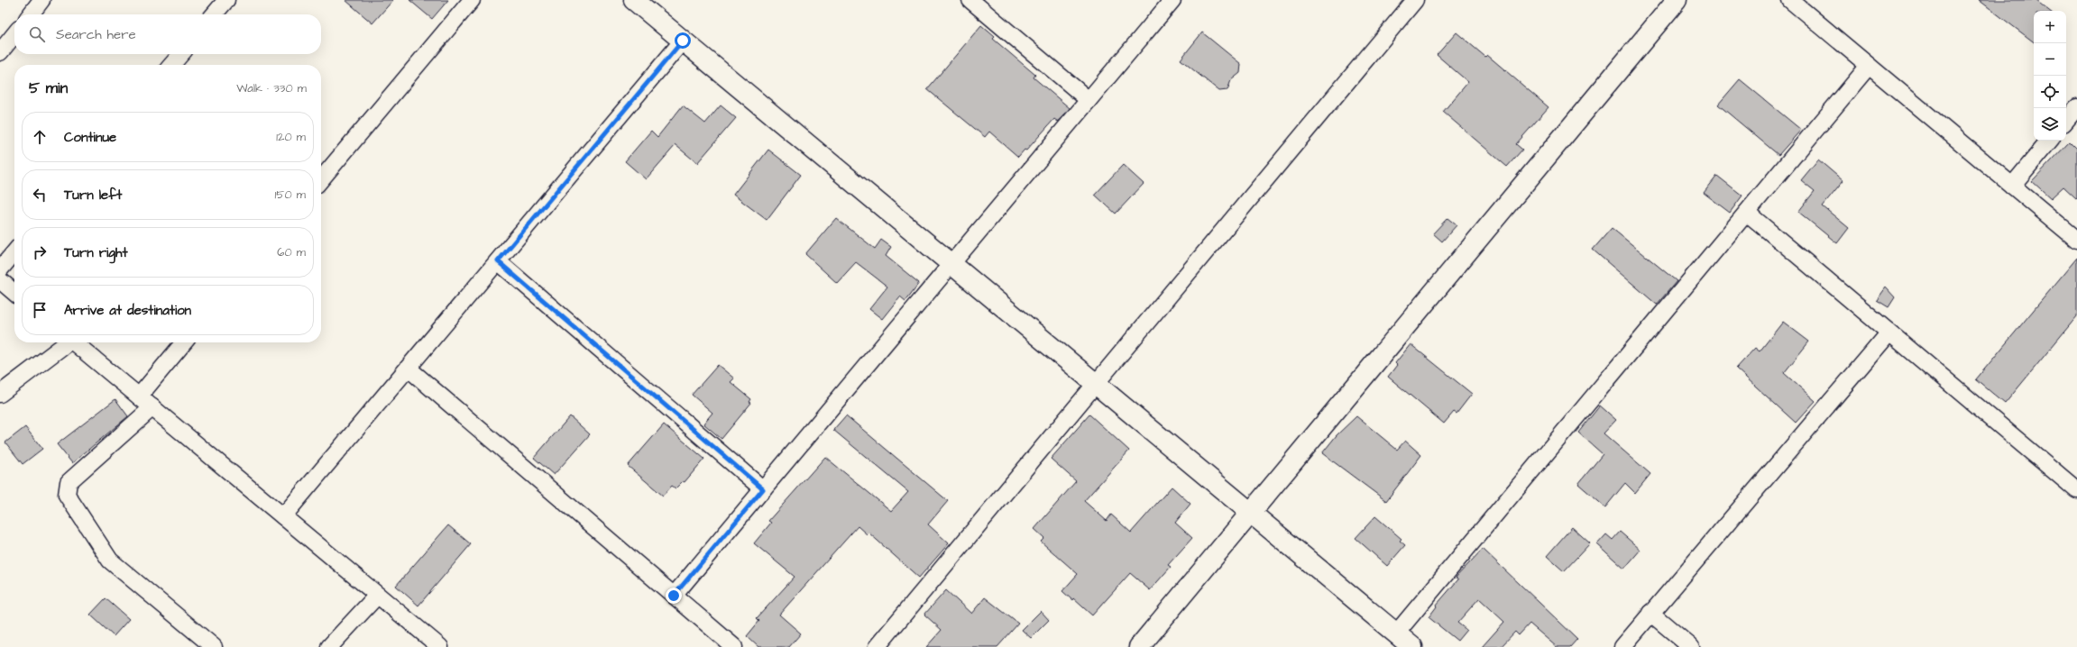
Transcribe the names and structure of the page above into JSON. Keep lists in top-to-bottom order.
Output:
{
  "page": {
    "map_buttons": ["+", "−"],
    "search": "Search here",
    "heading": ["5 min", "Walk · 330 m"],
    "list": [
      ["Continue", "120 m"],
      ["Turn left", "150 m"],
      ["Turn right", "60 m"],
      "Arrive at destination"
    ]
  }
}
